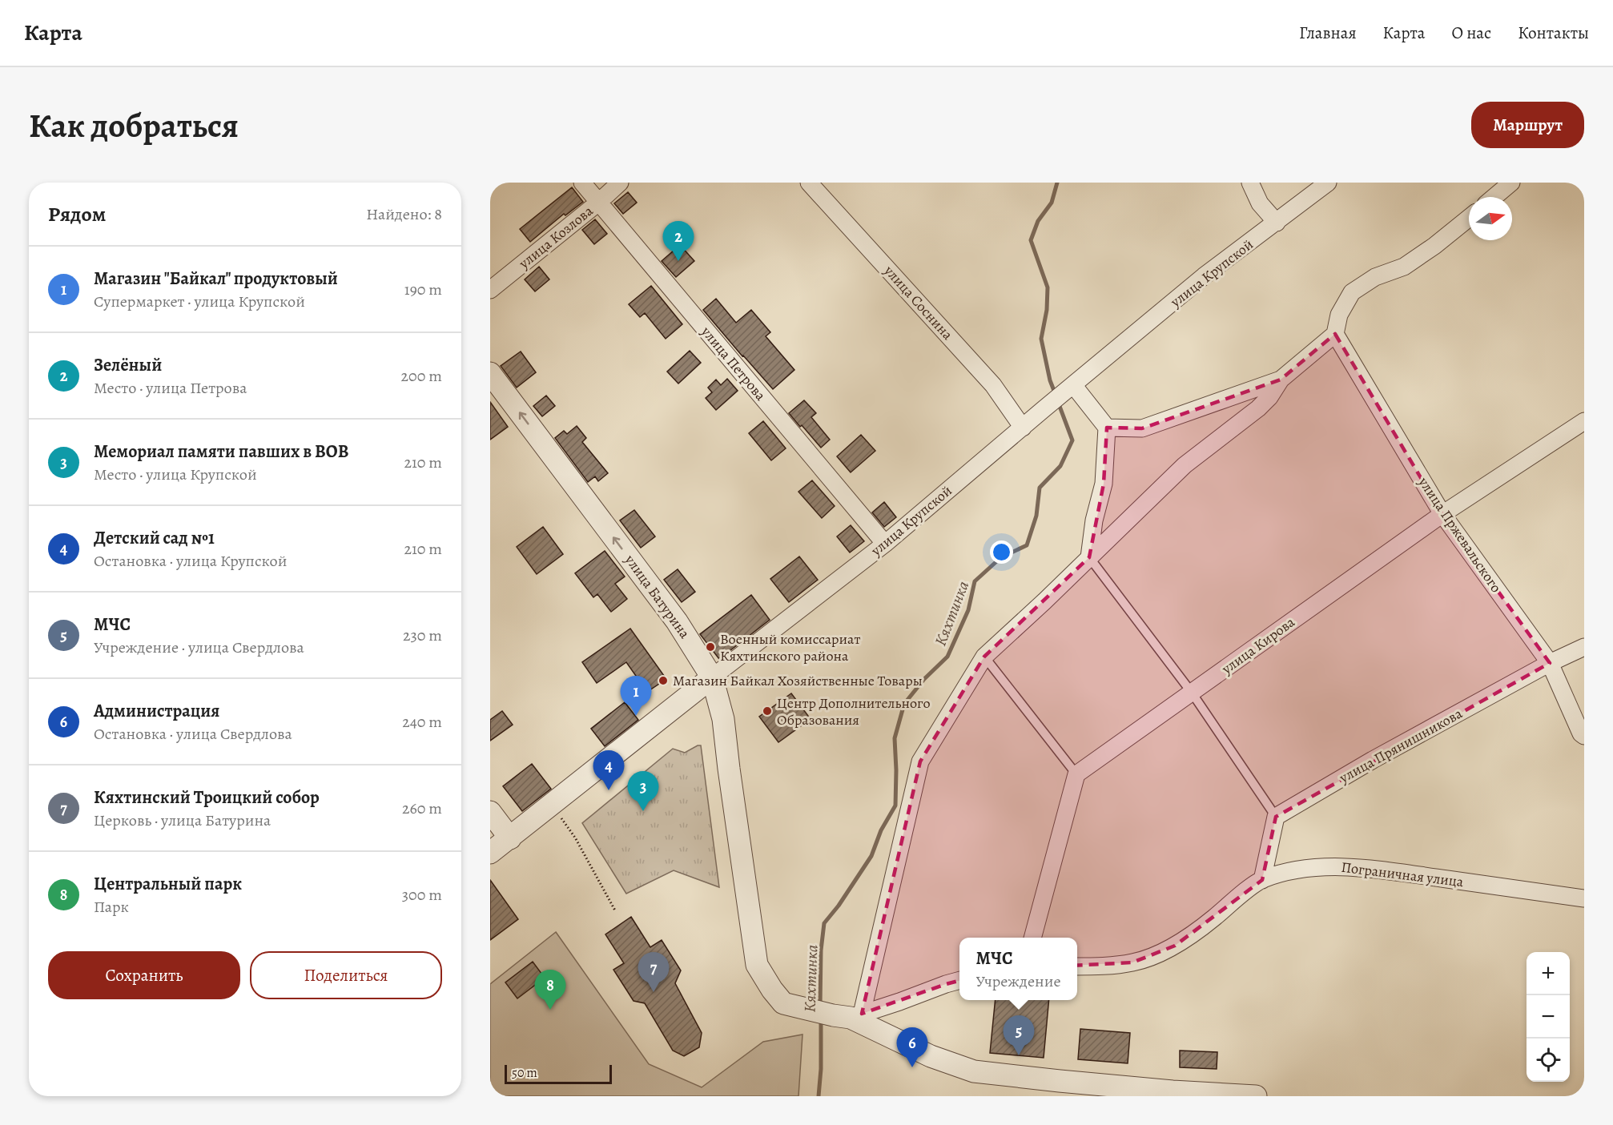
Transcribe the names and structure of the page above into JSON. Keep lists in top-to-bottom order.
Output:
{
  "streets": {
    "street": [
      "улица Козлова",
      "улица Крупской",
      "улица Соснина",
      "улица Петрова",
      "улица Пржевальского",
      "улица Батурина",
      "улица Кирова",
      "улица Прянишникова",
      "Пограничная улица"
    ]
  },
  "crossings": [
    ["улица Козлова", "улица Петрова"],
    ["улица Крупской", "улица Соснина"],
    ["улица Крупской", "улица Петрова"],
    ["улица Крупской", "улица Батурина"],
    ["улица Пржевальского", "улица Кирова"],
    ["улица Пржевальского", "улица Прянишникова"]
  ],
  "water": ["Кяхтинка"],
  "places": ["Военный комиссариат Кяхтинского района", "Магазин Байкал Хозяйственные Товары", "Центр Дополнительного Образования"],
  "scale_bar": "50 m",
  "north": "right",
  "page": {
    "header": "Карта",
    "nav": [
      "Главная",
      "Карта",
      "О нас",
      "Контакты"
    ],
    "buttons": [
      "Маршрут",
      ["Сохранить", "Поделиться"]
    ],
    "title": "Как добраться",
    "heading": ["Рядом", "Найдено: 8"],
    "pins": [
      "2",
      "1",
      "4",
      "3",
      "7",
      "8",
      "5",
      "6"
    ],
    "list": [
      {
        "mark": "1",
        "name": "Магазин \"Байкал\" продуктовый",
        "note": "Супермаркет · улица Крупской",
        "value": "190 m"
      },
      {
        "mark": "2",
        "name": "Зелёный",
        "note": "Место · улица Петрова",
        "value": "200 m"
      },
      {
        "mark": "3",
        "name": "Мемориал памяти павших в ВОВ",
        "note": "Место · улица Крупской",
        "value": "210 m"
      },
      {
        "mark": "4",
        "name": "Детский сад №1",
        "note": "Остановка · улица Крупской",
        "value": "210 m"
      },
      {
        "mark": "5",
        "name": "МЧС",
        "note": "Учреждение · улица Свердлова",
        "value": "230 m"
      },
      {
        "mark": "6",
        "name": "Администрация",
        "note": "Остановка · улица Свердлова",
        "value": "240 m"
      },
      {
        "mark": "7",
        "name": "Кяхтинский Троицкий собор",
        "note": "Церковь · улица Батурина",
        "value": "260 m"
      },
      {
        "mark": "8",
        "name": "Центральный парк",
        "note": "Парк",
        "value": "300 m"
      }
    ],
    "popup": ["МЧС", "Учреждение"],
    "map_buttons": ["+", "−"],
    "scale": "50 m"
  }
}
